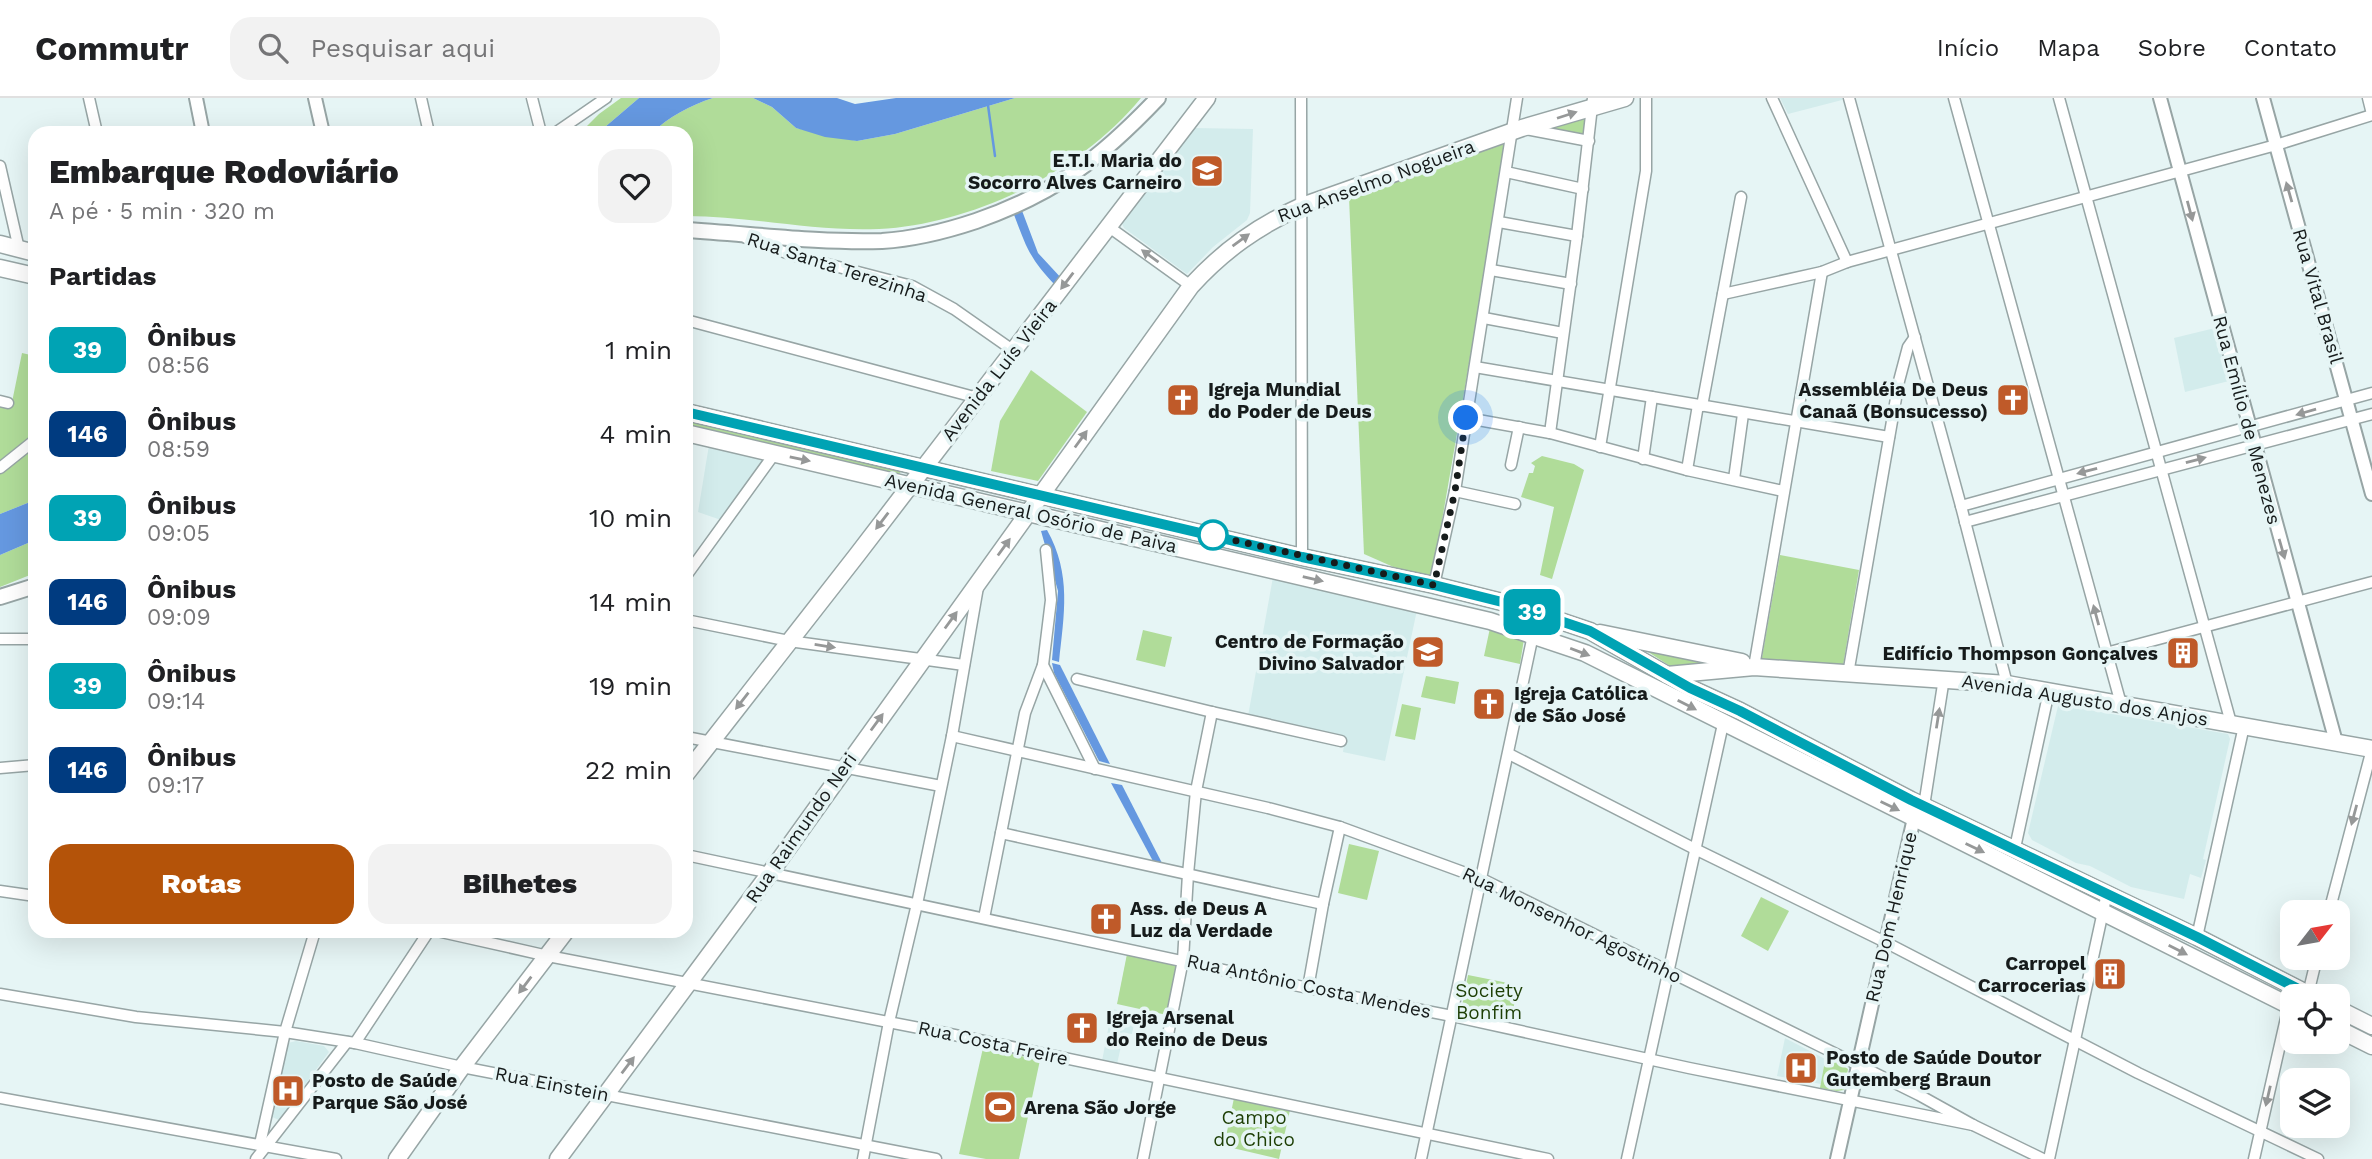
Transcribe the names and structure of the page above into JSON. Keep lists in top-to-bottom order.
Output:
{
  "streets": {
    "main road": [
      "Rua Anselmo Nogueira",
      "Rua Santa Terezinha",
      "Avenida Luís Vieira",
      "Avenida General Osório de Paiva",
      "Avenida Augusto dos Anjos",
      "Rua Raimundo Neri"
    ],
    "street": [
      "Rua Vital Brasil",
      "Rua Emílio de Menezes",
      "Rua Dom Henrique",
      "Rua Monsenhor Agostinho",
      "Rua Antônio Costa Mendes",
      "Rua Costa Freire",
      "Rua Einstein"
    ]
  },
  "crossings": [
    ["Rua Anselmo Nogueira", "Avenida General Osório de Paiva"],
    ["Rua Anselmo Nogueira", "Rua Raimundo Neri"],
    ["Rua Santa Terezinha", "Avenida Luís Vieira"],
    ["Avenida Luís Vieira", "Avenida General Osório de Paiva"],
    ["Rua Emílio de Menezes", "Avenida Augusto dos Anjos"],
    ["Avenida General Osório de Paiva", "Avenida Augusto dos Anjos"],
    ["Avenida General Osório de Paiva", "Rua Raimundo Neri"],
    ["Avenida General Osório de Paiva", "Rua Dom Henrique"],
    ["Avenida Augusto dos Anjos", "Rua Dom Henrique"],
    ["Rua Raimundo Neri", "Rua Antônio Costa Mendes"],
    ["Rua Raimundo Neri", "Rua Costa Freire"],
    ["Rua Raimundo Neri", "Rua Einstein"],
    ["Rua Dom Henrique", "Rua Monsenhor Agostinho"],
    ["Rua Dom Henrique", "Rua Antônio Costa Mendes"],
    ["Rua Monsenhor Agostinho", "Rua Antônio Costa Mendes"]
  ],
  "one_way": [
    "Rua Anselmo Nogueira",
    "Rua Vital Brasil",
    "Avenida Luís Vieira",
    "Rua Raimundo Neri"
  ],
  "parks": ["Society Bonfim", "Campo do Chico"],
  "places": {
    "school or university": ["E.T.I. Maria do Socorro Alves Carneiro", "Centro de Formação Divino Salvador"],
    "church": [
      "Igreja Mundial do Poder de Deus",
      "Assembléia De Deus Canaã (Bonsucesso)",
      "Igreja Católica de São José",
      "Ass. de Deus A Luz da Verdade",
      "Igreja Arsenal do Reino de Deus"
    ],
    "building": ["Edifício Thompson Gonçalves", "Carropel Carrocerias"],
    "hospital": ["Posto de Saúde Doutor Gutemberg Braun", "Posto de Saúde Parque São José"],
    "sports": ["Arena São Jorge"]
  },
  "lines": ["bus line 39"],
  "north": "top right",
  "page": {
    "header": "Commutr",
    "search": "Pesquisar aqui",
    "nav": [
      "Início",
      "Mapa",
      "Sobre",
      "Contato"
    ],
    "on_map": "39",
    "heading": [
      ["Embarque Rodoviário", "A pé · 5 min · 320 m"],
      "Partidas"
    ],
    "list": [
      {
        "mark": "39",
        "name": "Ônibus",
        "note": "08:56",
        "value": "1 min"
      },
      {
        "mark": "146",
        "name": "Ônibus",
        "note": "08:59",
        "value": "4 min"
      },
      {
        "mark": "39",
        "name": "Ônibus",
        "note": "09:05",
        "value": "10 min"
      },
      {
        "mark": "146",
        "name": "Ônibus",
        "note": "09:09",
        "value": "14 min"
      },
      {
        "mark": "39",
        "name": "Ônibus",
        "note": "09:14",
        "value": "19 min"
      },
      {
        "mark": "146",
        "name": "Ônibus",
        "note": "09:17",
        "value": "22 min"
      }
    ],
    "buttons": ["Rotas", "Bilhetes"]
  }
}
